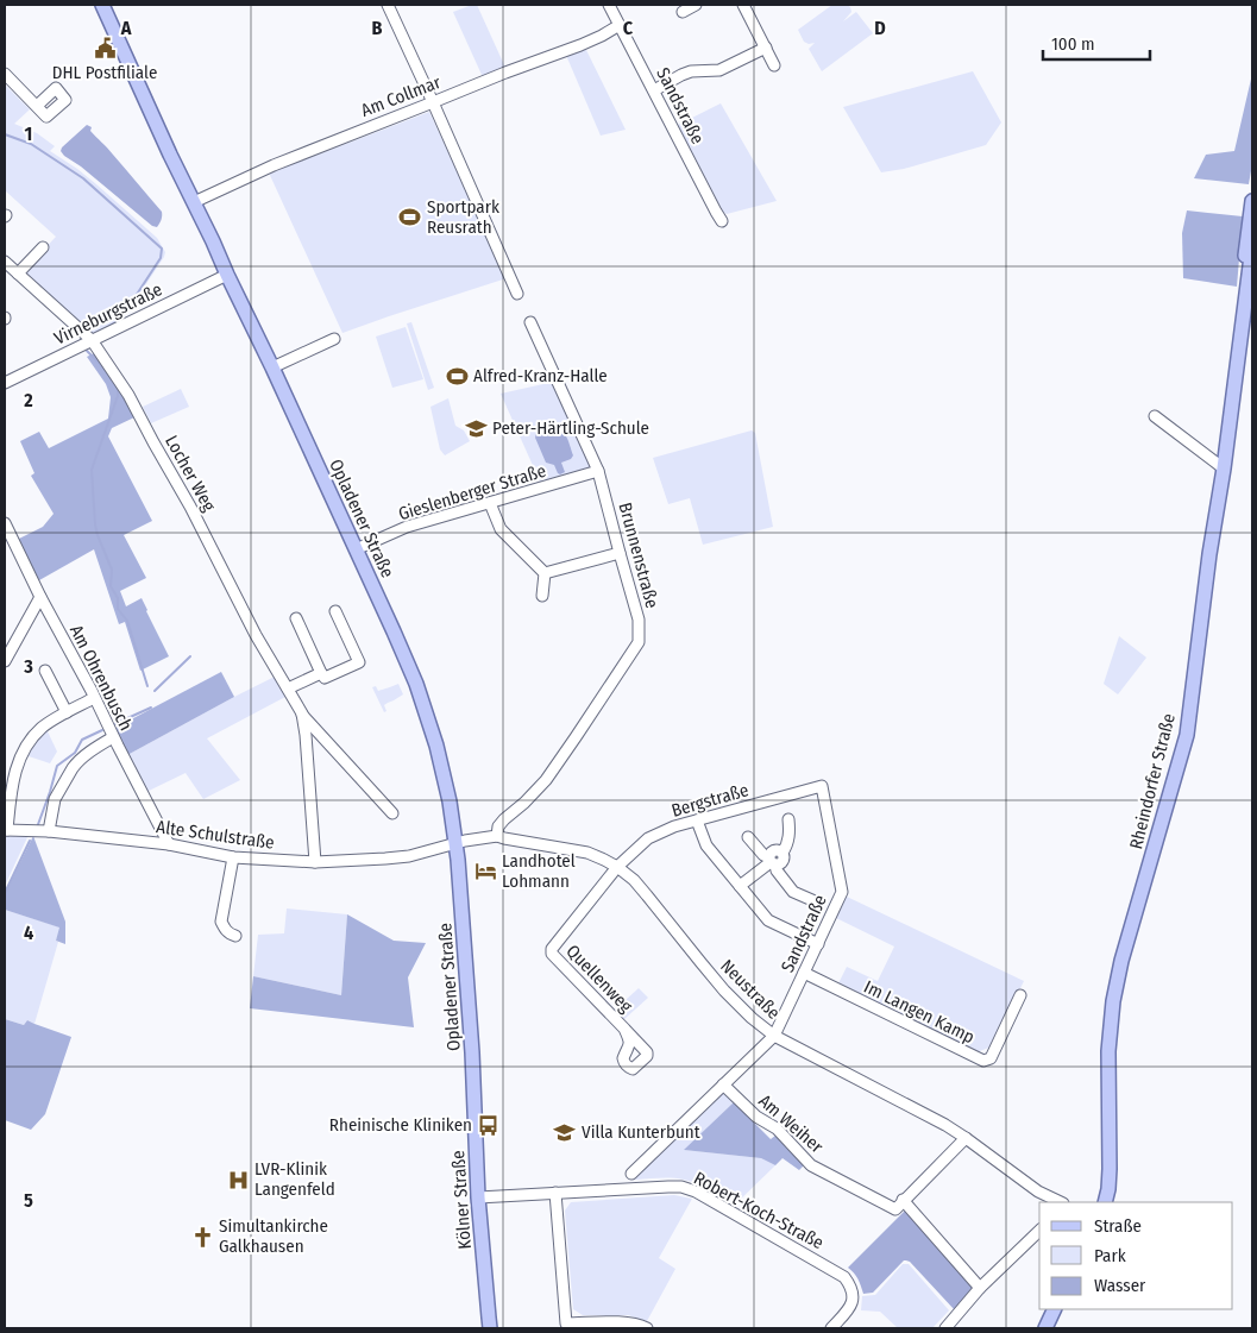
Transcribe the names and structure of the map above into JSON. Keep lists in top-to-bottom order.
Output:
{
  "streets": {
    "main road": ["Opladener Straße", "Rheindorfer Straße", "Kölner Straße"],
    "street": [
      "Am Collmar",
      "Sandstraße",
      "Virneburgstraße",
      "Locher Weg",
      "Gieslenberger Straße",
      "Brunnenstraße",
      "Am Ohrenbusch",
      "Bergstraße",
      "Alte Schulstraße",
      "Quellenweg",
      "Neustraße",
      "Im Langen Kamp",
      "Am Weiher",
      "Robert-Koch-Straße"
    ]
  },
  "crossings": [
    ["Am Collmar", "Sandstraße"],
    ["Am Collmar", "Opladener Straße"],
    ["Sandstraße", "Bergstraße"],
    ["Sandstraße", "Neustraße"],
    ["Sandstraße", "Im Langen Kamp"],
    ["Sandstraße", "Am Weiher"],
    ["Virneburgstraße", "Locher Weg"],
    ["Virneburgstraße", "Opladener Straße"],
    ["Locher Weg", "Alte Schulstraße"],
    ["Gieslenberger Straße", "Opladener Straße"],
    ["Gieslenberger Straße", "Brunnenstraße"],
    ["Opladener Straße", "Alte Schulstraße"],
    ["Opladener Straße", "Neustraße"],
    ["Opladener Straße", "Kölner Straße"],
    ["Brunnenstraße", "Neustraße"],
    ["Am Ohrenbusch", "Alte Schulstraße"],
    ["Bergstraße", "Quellenweg"],
    ["Bergstraße", "Neustraße"],
    ["Alte Schulstraße", "Neustraße"],
    ["Quellenweg", "Neustraße"],
    ["Kölner Straße", "Robert-Koch-Straße"]
  ],
  "places": {
    "public building": ["DHL Postfiliale"],
    "sports": ["Sportpark Reusrath", "Alfred-Kranz-Halle"],
    "school or university": ["Peter-Härtling-Schule", "Villa Kunterbunt"],
    "hotel": ["Landhotel Lohmann"],
    "bus stop": ["Rheinische Kliniken"],
    "hospital": ["LVR-Klinik Langenfeld"],
    "church": ["Simultankirche Galkhausen"]
  },
  "legend": ["Straße", "Park", "Wasser"],
  "scale_bar": "100 m",
  "grid": {
    "columns": [
      "A",
      "B",
      "C",
      "D"
    ],
    "rows": [
      "1",
      "2",
      "3",
      "4",
      "5"
    ]
  }
}
